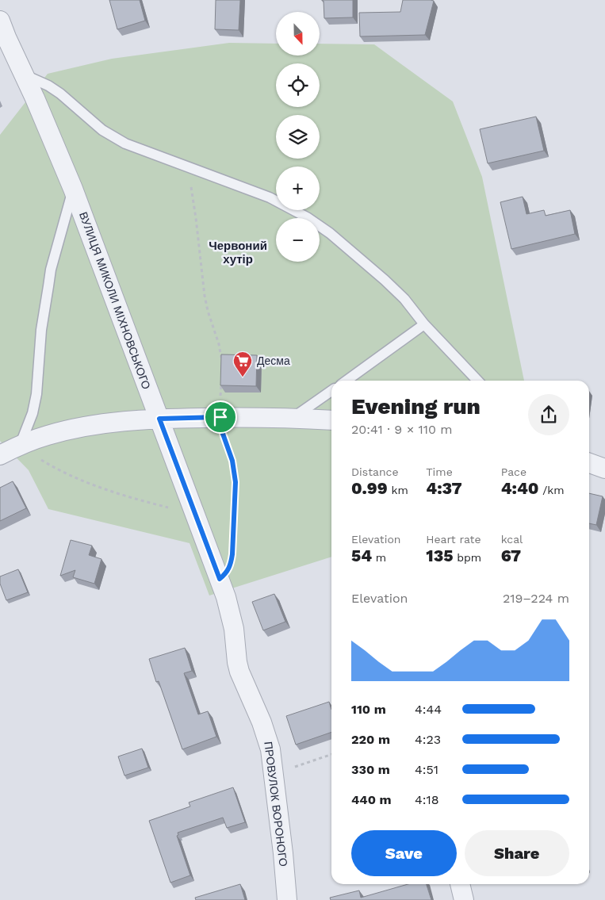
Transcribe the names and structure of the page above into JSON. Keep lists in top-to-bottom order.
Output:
{
  "streets": {
    "street": ["ВУЛИЦЯ МИКОЛИ МІХНОВСЬКОГО", "ПРОВУЛОК ВОРОНОГО"]
  },
  "crossings": [
    ["ВУЛИЦЯ МИКОЛИ МІХНОВСЬКОГО", "ПРОВУЛОК ВОРОНОГО"]
  ],
  "districts": ["Червоний хутір"],
  "places": {
    "supermarket": ["Десма"]
  },
  "north": "bottom",
  "page": {
    "map_buttons": ["+", "−"],
    "heading": ["Evening run", "20:41 · 9 × 110 m"],
    "stats": [
      ["Distance", "0.99 km"],
      ["Time", "4:37"],
      ["Pace", "4:40 /km"],
      ["Elevation", "54 m"],
      ["Heart rate", "135 bpm"],
      ["kcal", "67"]
    ],
    "chart": ["Elevation", "219–224 m"],
    "list": [
      {
        "name": "110 m",
        "note": "4:44"
      },
      {
        "name": "220 m",
        "note": "4:23"
      },
      {
        "name": "330 m",
        "note": "4:51"
      },
      {
        "name": "440 m",
        "note": "4:18"
      }
    ],
    "buttons": ["Save", "Share"]
  }
}
